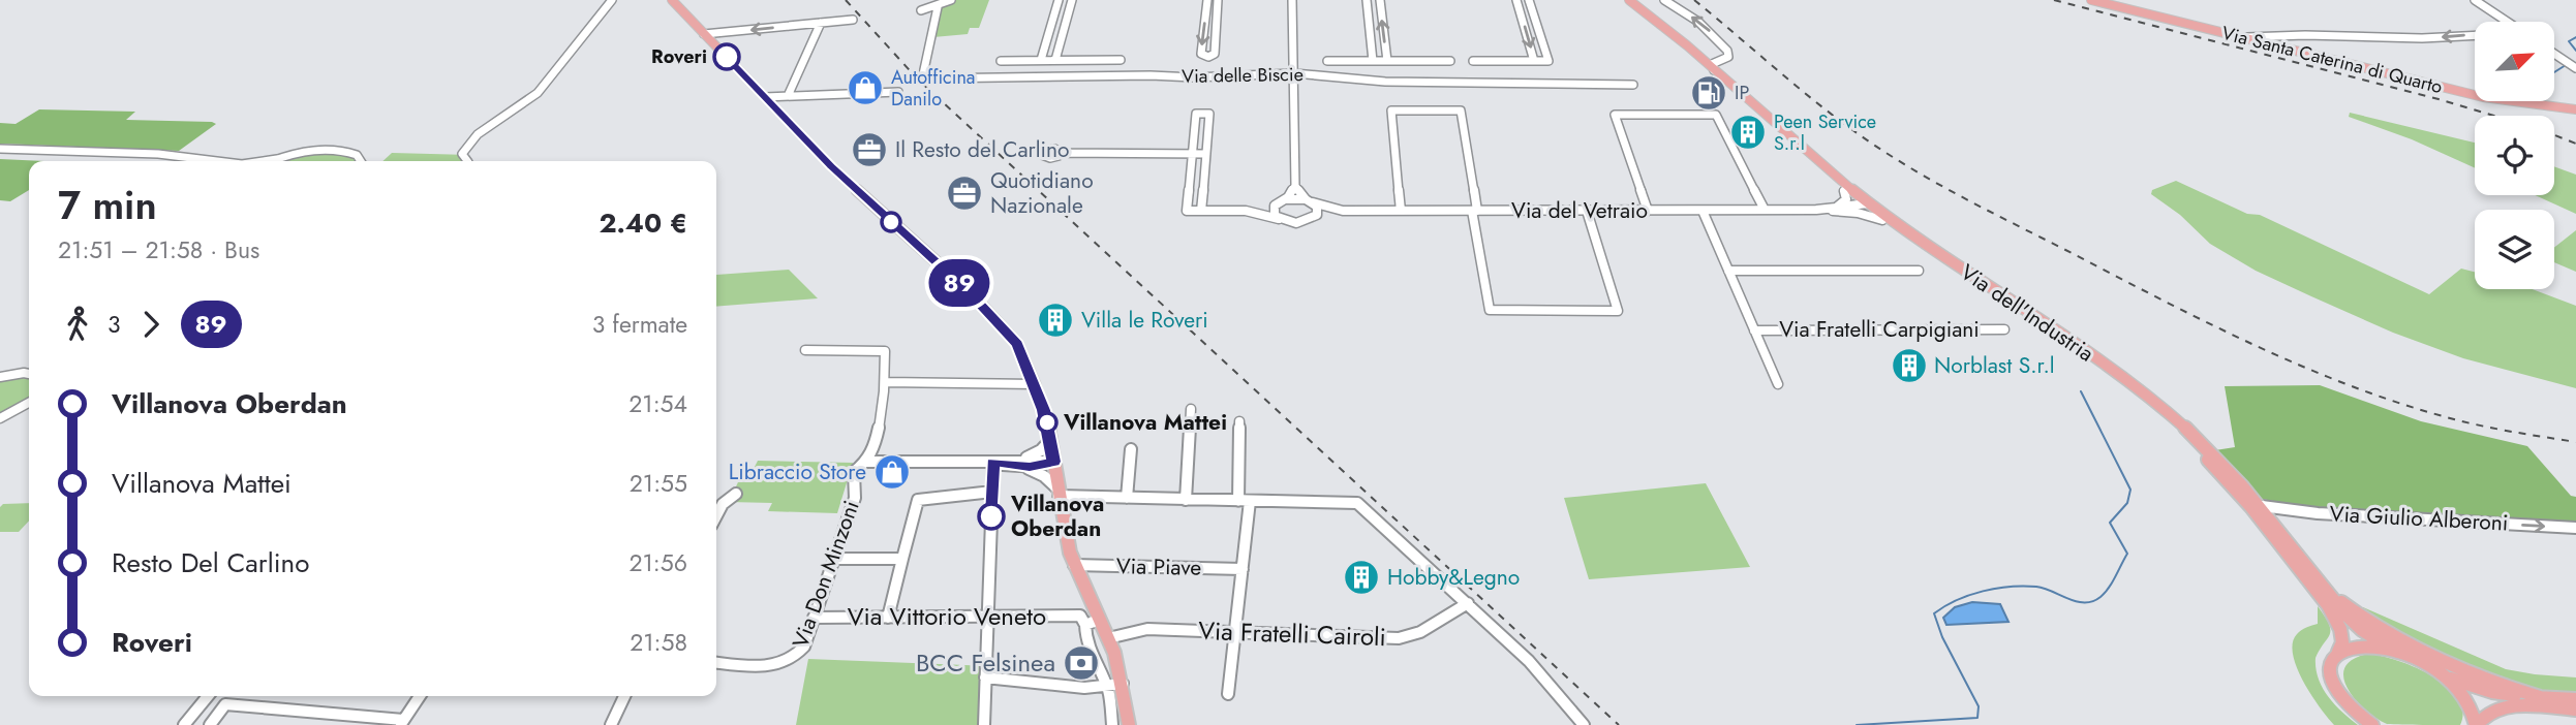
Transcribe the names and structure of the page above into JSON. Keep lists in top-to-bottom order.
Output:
{
  "streets": {
    "main road": ["Via Santa Caterina di Quarto", "Via dell'Industria"],
    "street": [
      "Via delle Biscie",
      "Via del Vetraio",
      "Via Fratelli Carpigiani",
      "Via Giulio Alberoni",
      "Via Piave",
      "Via Don Minzoni",
      "Via Vittorio Veneto",
      "Via Fratelli Cairoli"
    ]
  },
  "crossings": [
    ["Via del Vetraio", "Via dell'Industria"],
    ["Via dell'Industria", "Via Giulio Alberoni"],
    ["Via Don Minzoni", "Via Vittorio Veneto"]
  ],
  "one_way": ["Via Giulio Alberoni"],
  "places": {
    "other": ["Roveri", "Villanova Mattei", "Villanova Oberdan"],
    "shop": ["Autofficina Danilo", "Libraccio Store"],
    "fuel station": ["IP"],
    "building": [
      "Peen Service S.r.l",
      "Villa le Roveri",
      "Norblast S.r.l",
      "Hobby&Legno"
    ],
    "office": ["Il Resto del Carlino", "Quotidiano Nazionale"],
    "bank": ["BCC Felsinea"]
  },
  "lines": ["bus line 89"],
  "north": "top right",
  "page": {
    "on_map": "89",
    "heading": ["7 min", "21:51 – 21:58 · Bus", "2.40 €"],
    "legs": ["3", "89", "3 fermate"],
    "list": [
      {
        "name": "Villanova Oberdan",
        "value": "21:54"
      },
      {
        "name": "Villanova Mattei",
        "value": "21:55"
      },
      {
        "name": "Resto Del Carlino",
        "value": "21:56"
      },
      {
        "name": "Roveri",
        "value": "21:58"
      }
    ]
  }
}
